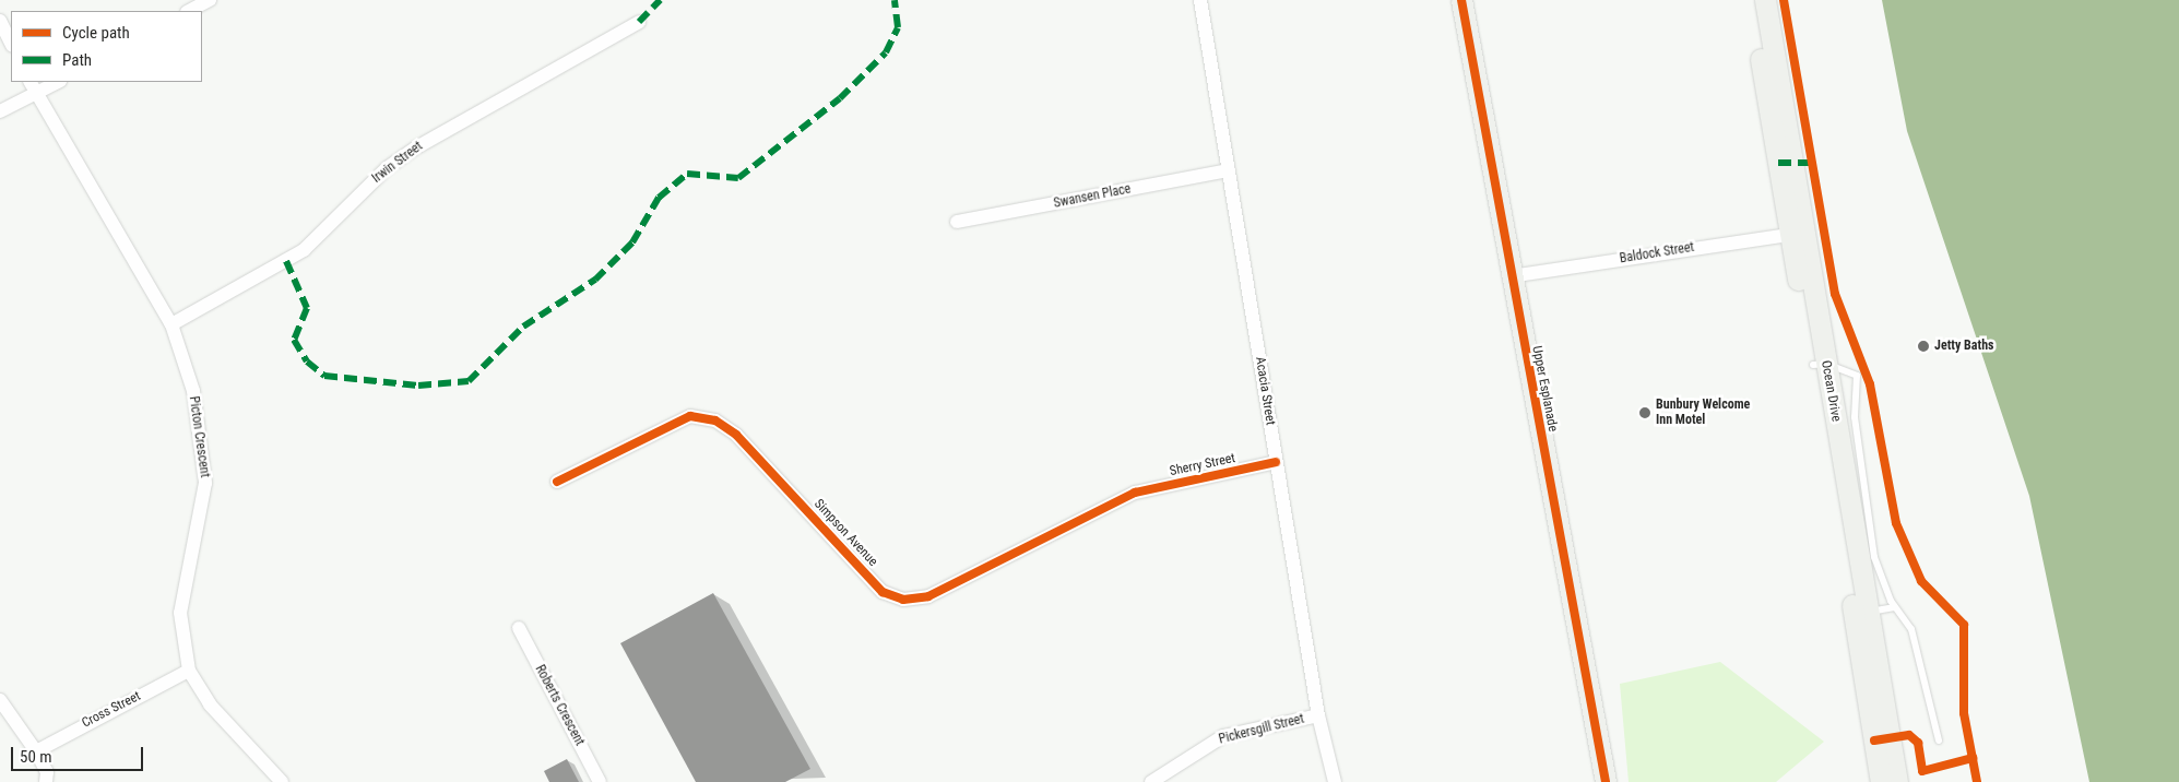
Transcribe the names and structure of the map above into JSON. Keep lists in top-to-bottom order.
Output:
{
  "streets": {
    "main road": ["Upper Esplanade", "Ocean Drive"],
    "street": [
      "Irwin Street",
      "Swansen Place",
      "Baldock Street",
      "Acacia Street",
      "Picton Crescent",
      "Sherry Street",
      "Simpson Avenue",
      "Roberts Crescent",
      "Cross Street",
      "Pickersgill Street"
    ]
  },
  "crossings": [
    ["Irwin Street", "Picton Crescent"],
    ["Swansen Place", "Acacia Street"],
    ["Baldock Street", "Upper Esplanade"],
    ["Baldock Street", "Ocean Drive"],
    ["Acacia Street", "Sherry Street"],
    ["Acacia Street", "Pickersgill Street"],
    ["Picton Crescent", "Cross Street"],
    ["Sherry Street", "Simpson Avenue"]
  ],
  "places": ["Jetty Baths", "Bunbury Welcome Inn Motel"],
  "legend": ["Cycle path", "Path"],
  "scale_bar": "50 m"
}
